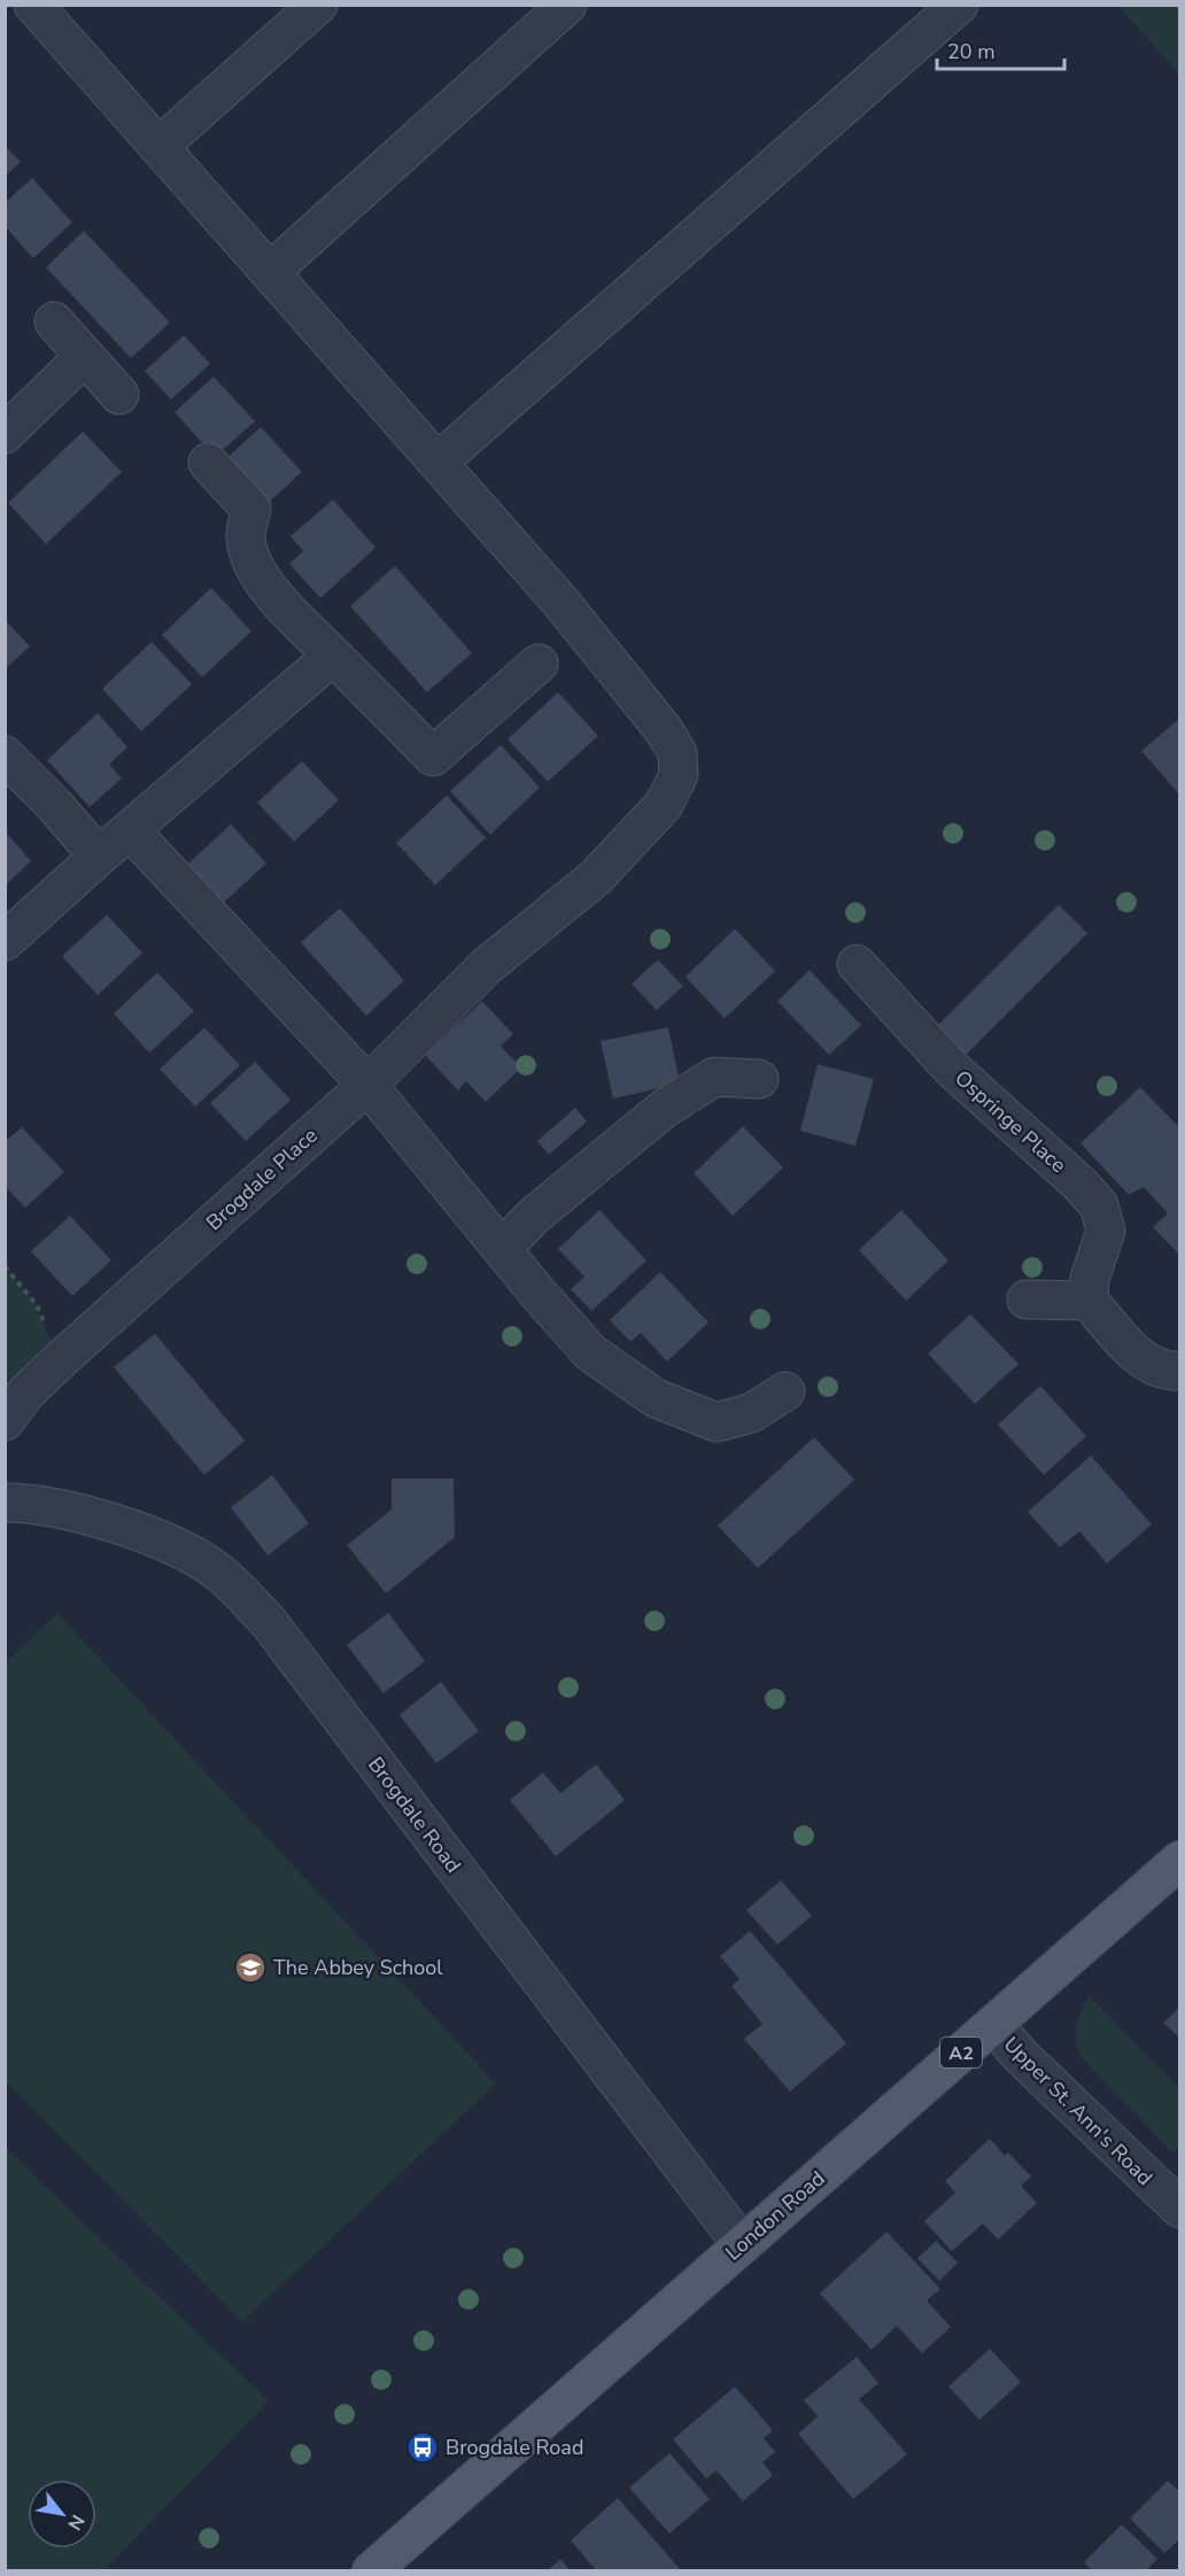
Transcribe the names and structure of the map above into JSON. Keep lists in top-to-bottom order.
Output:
{
  "streets": {
    "main road": ["A2", "London Road"],
    "street": [
      "Ospringe Place",
      "Brogdale Place",
      "Brogdale Road",
      "Upper St. Ann's Road"
    ]
  },
  "crossings": [
    ["Brogdale Road", "London Road"],
    ["Upper St. Ann's Road", "London Road"]
  ],
  "places": {
    "school or university": ["The Abbey School"],
    "bus stop": ["Brogdale Road"]
  },
  "scale_bar": "20 m",
  "north": "bottom right"
}
